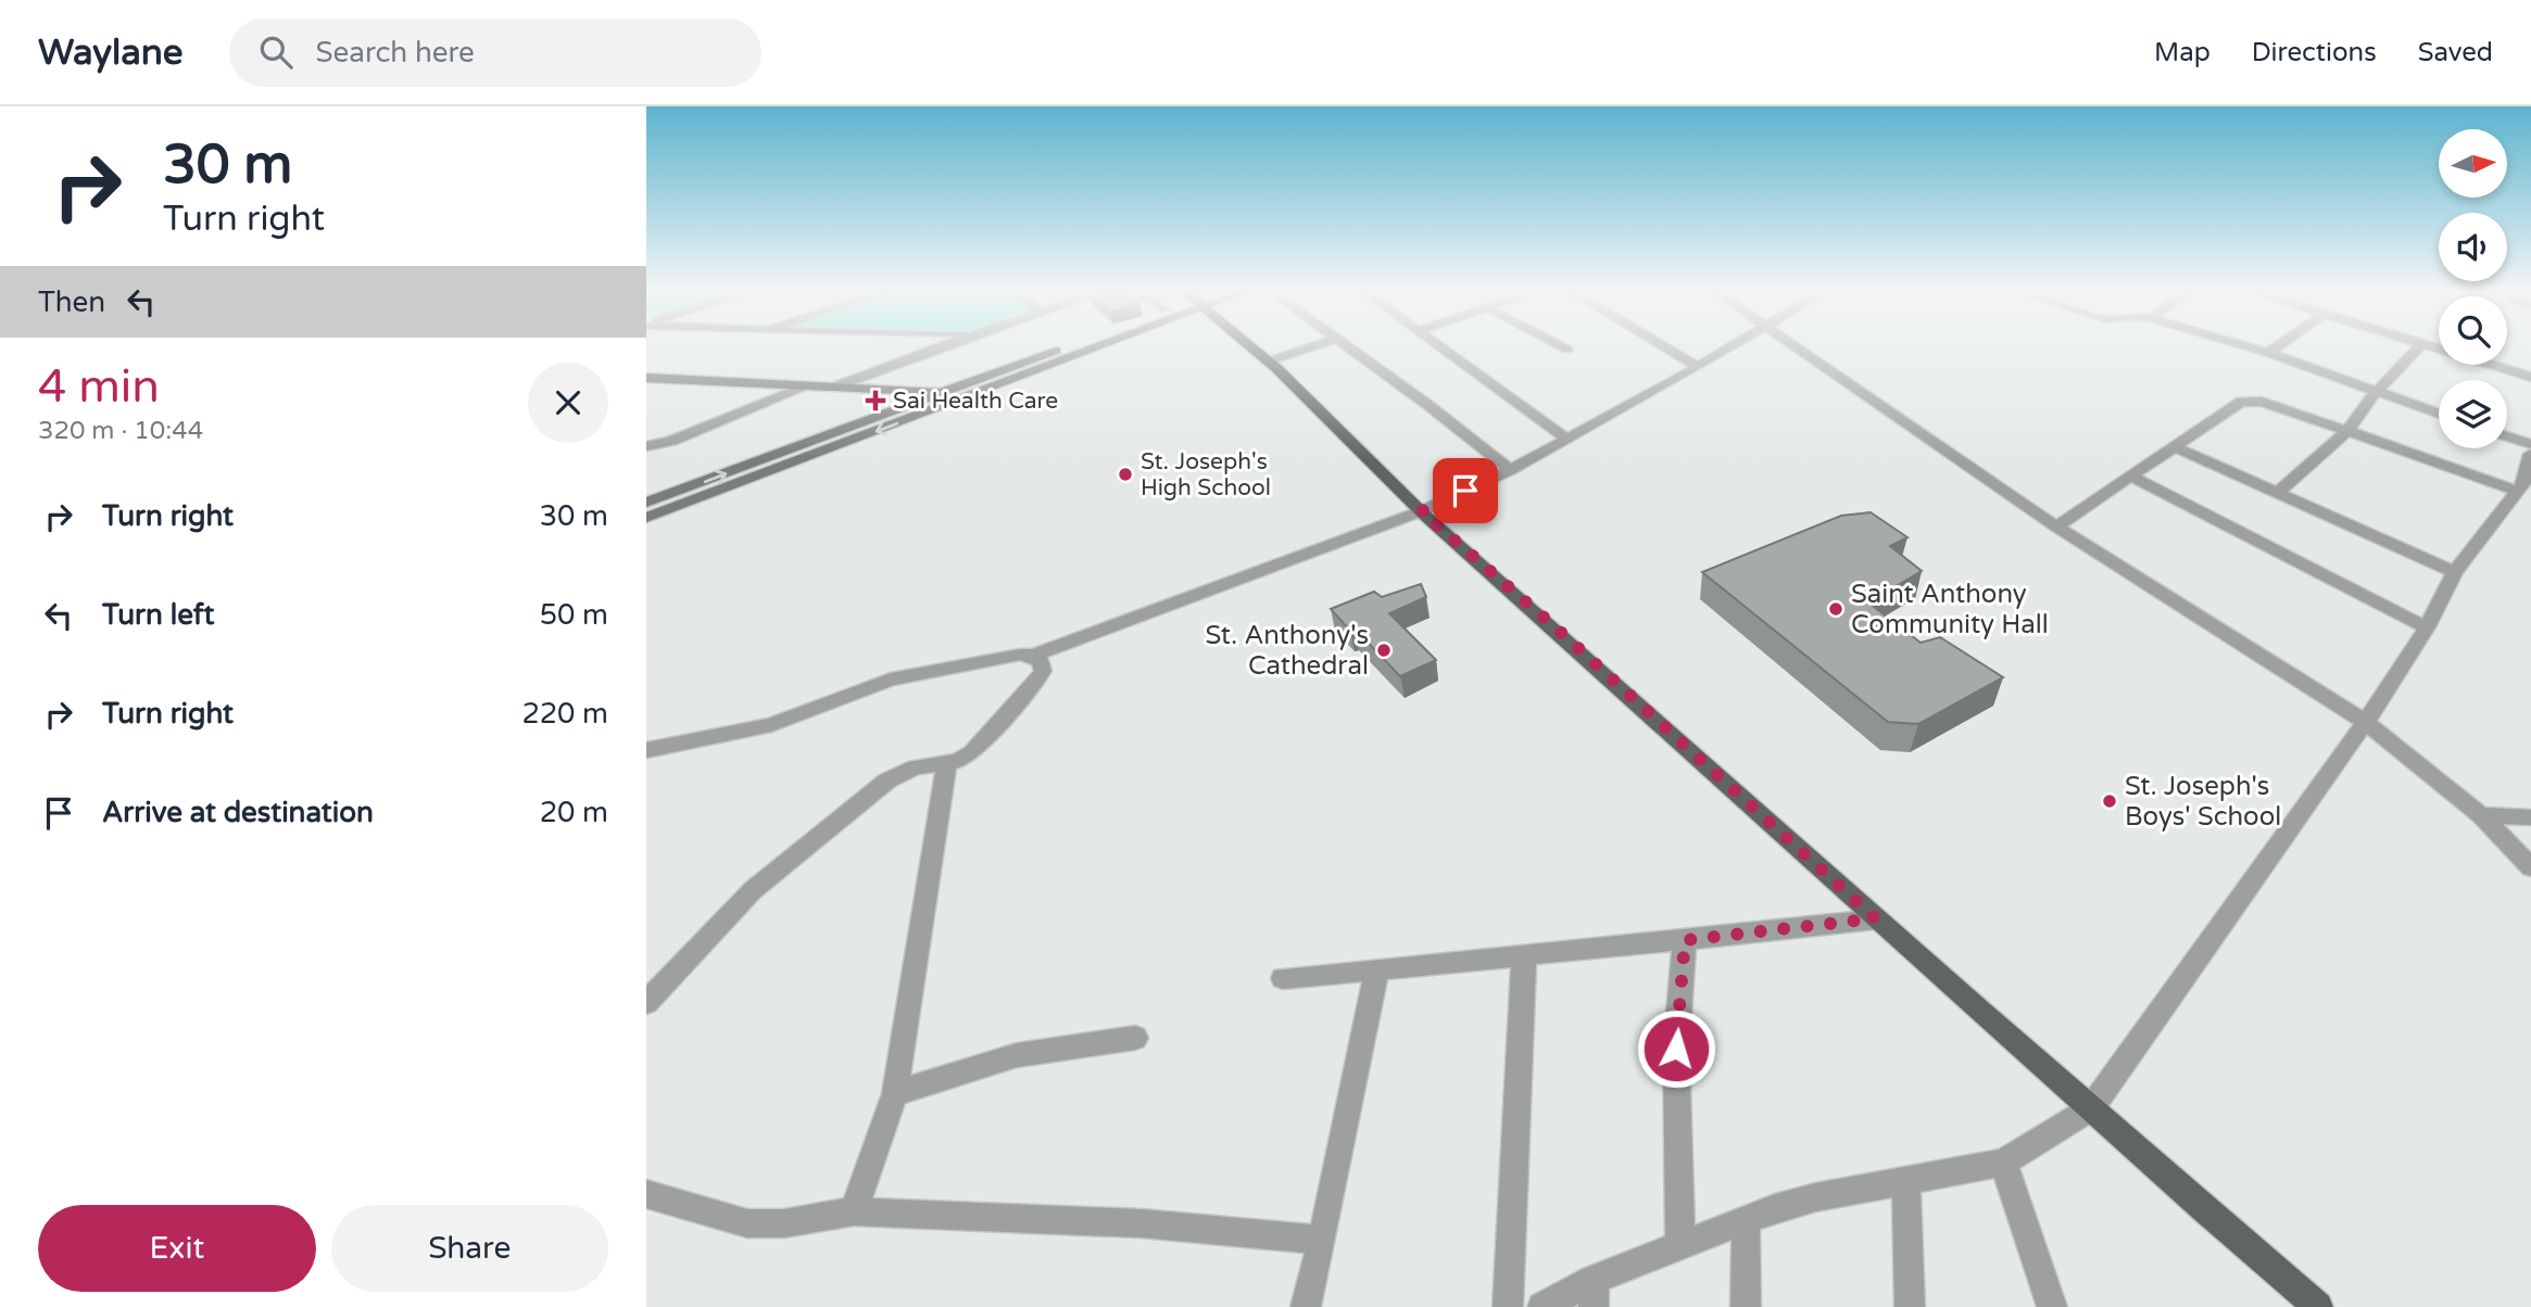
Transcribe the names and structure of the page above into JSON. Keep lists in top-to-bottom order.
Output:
{
  "places": {
    "health": ["Sai Health Care"],
    "other": [
      "St. Joseph's High School",
      "Saint Anthony Community Hall",
      "St. Anthony's Cathedral",
      "St. Joseph's Boys' School"
    ]
  },
  "north": "right",
  "page": {
    "header": "Waylane",
    "search": "Search here",
    "nav": ["Map", "Directions", "Saved"],
    "turn": ["30 m", "Turn right"],
    "then": "Then",
    "heading": ["4 min", "320 m · 10:44"],
    "list": [
      {
        "name": "Turn right",
        "value": "30 m"
      },
      {
        "name": "Turn left",
        "value": "50 m"
      },
      {
        "name": "Turn right",
        "value": "220 m"
      },
      {
        "name": "Arrive at destination",
        "value": "20 m"
      }
    ],
    "buttons": ["Exit", "Share"]
  }
}
